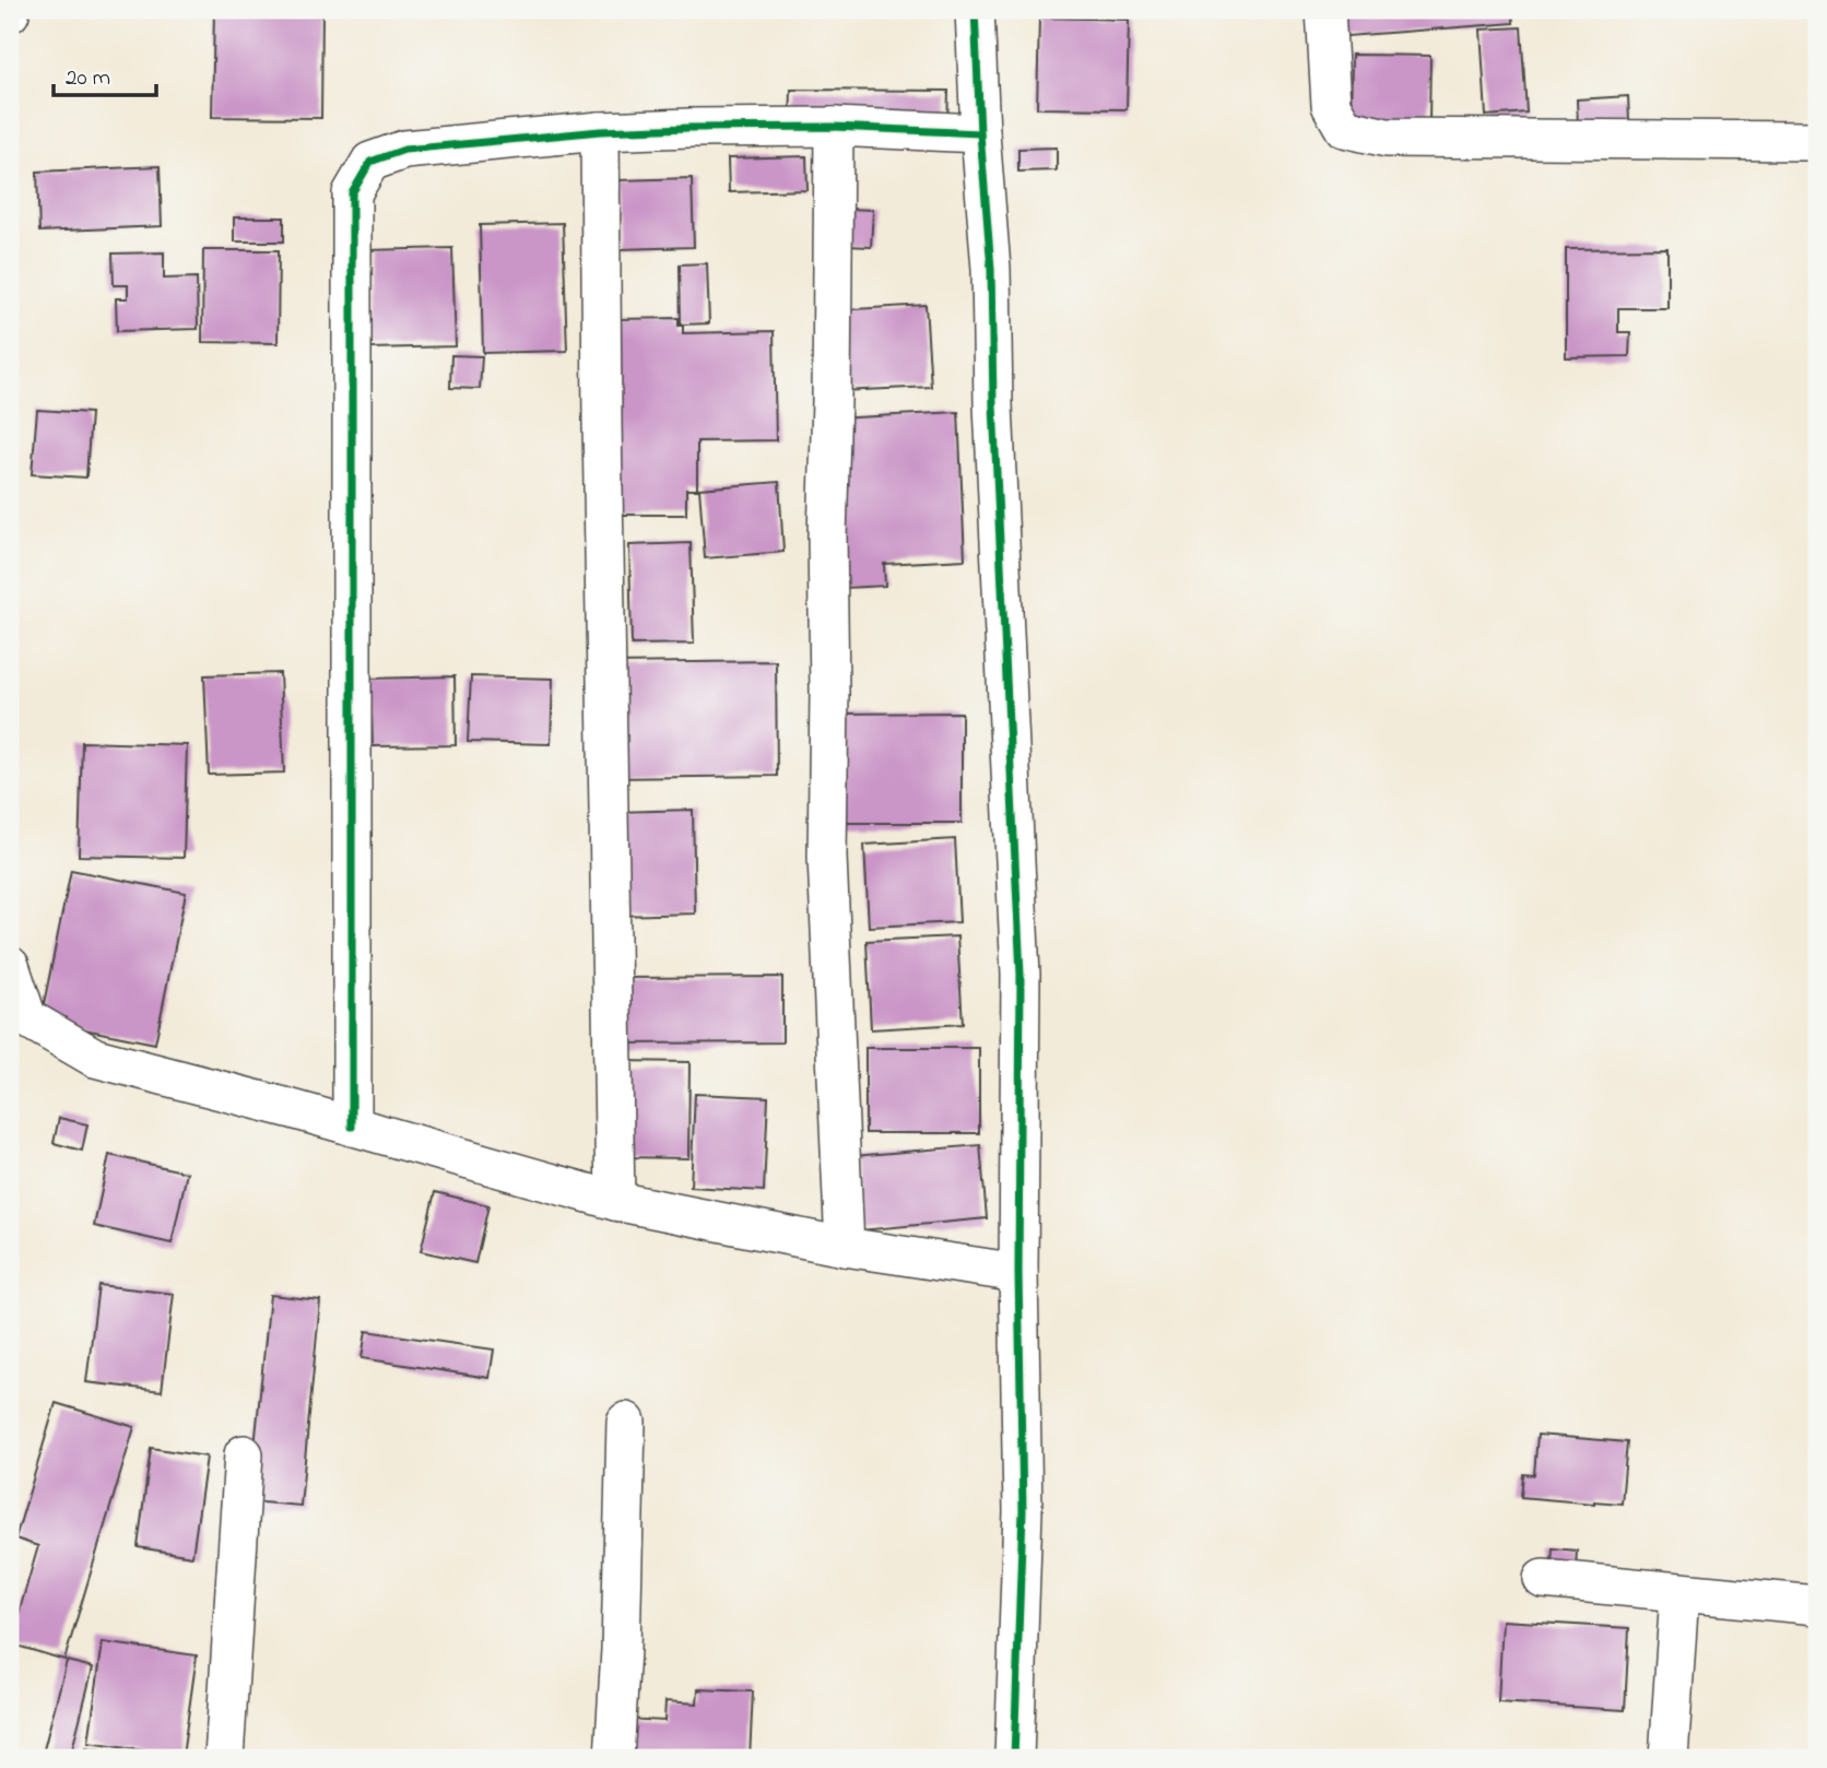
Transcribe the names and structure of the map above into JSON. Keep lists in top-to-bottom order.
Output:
{
  "scale_bar": "20 m"
}
